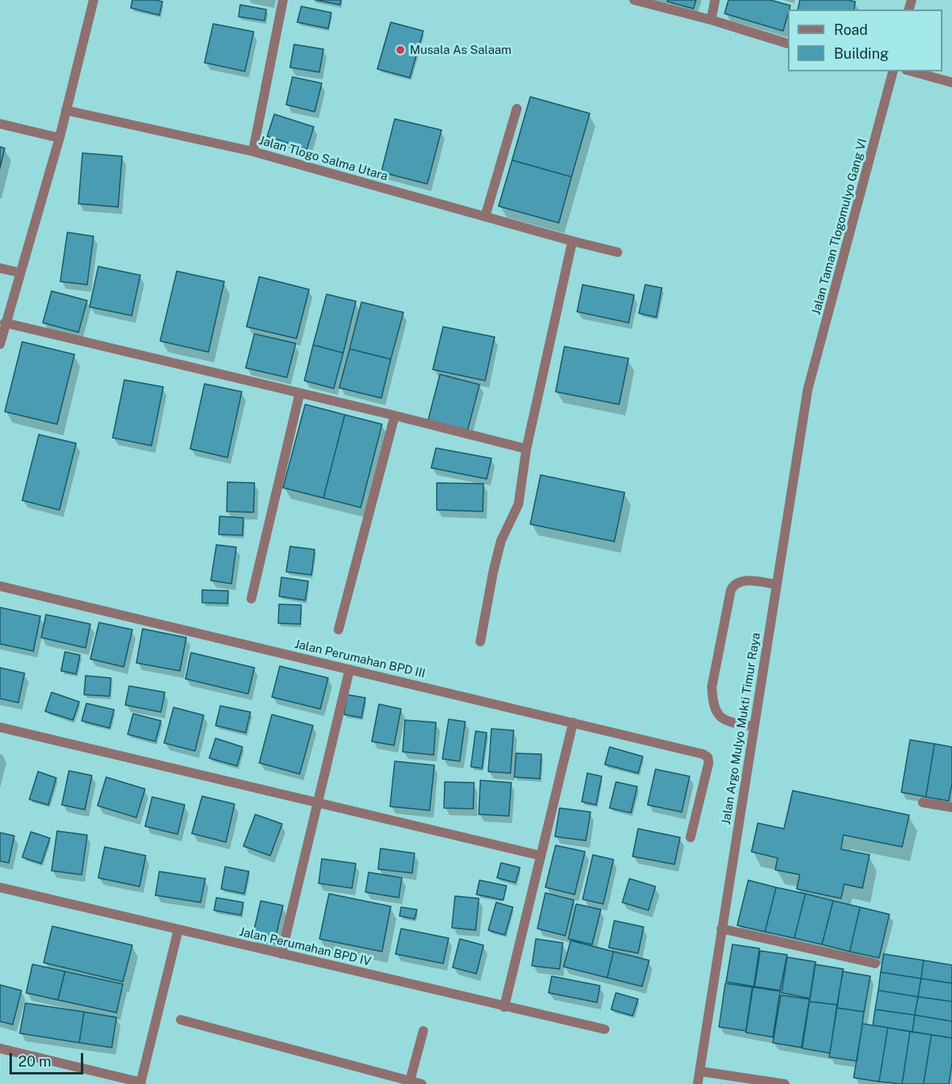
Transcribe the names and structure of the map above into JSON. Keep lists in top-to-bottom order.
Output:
{
  "streets": {
    "street": [
      "Jalan Tlogo Salma Utara",
      "Jalan Taman Tlogomulyo Gang VI",
      "Jalan Perumahan BPD III",
      "Jalan Argo Mulyo Mukti Timur Raya",
      "Jalan Perumahan BPD IV"
    ]
  },
  "crossings": [
    ["Jalan Taman Tlogomulyo Gang VI", "Jalan Argo Mulyo Mukti Timur Raya"]
  ],
  "places": ["Musala As Salaam"],
  "legend": ["Road", "Building"],
  "scale_bar": "20 m"
}
